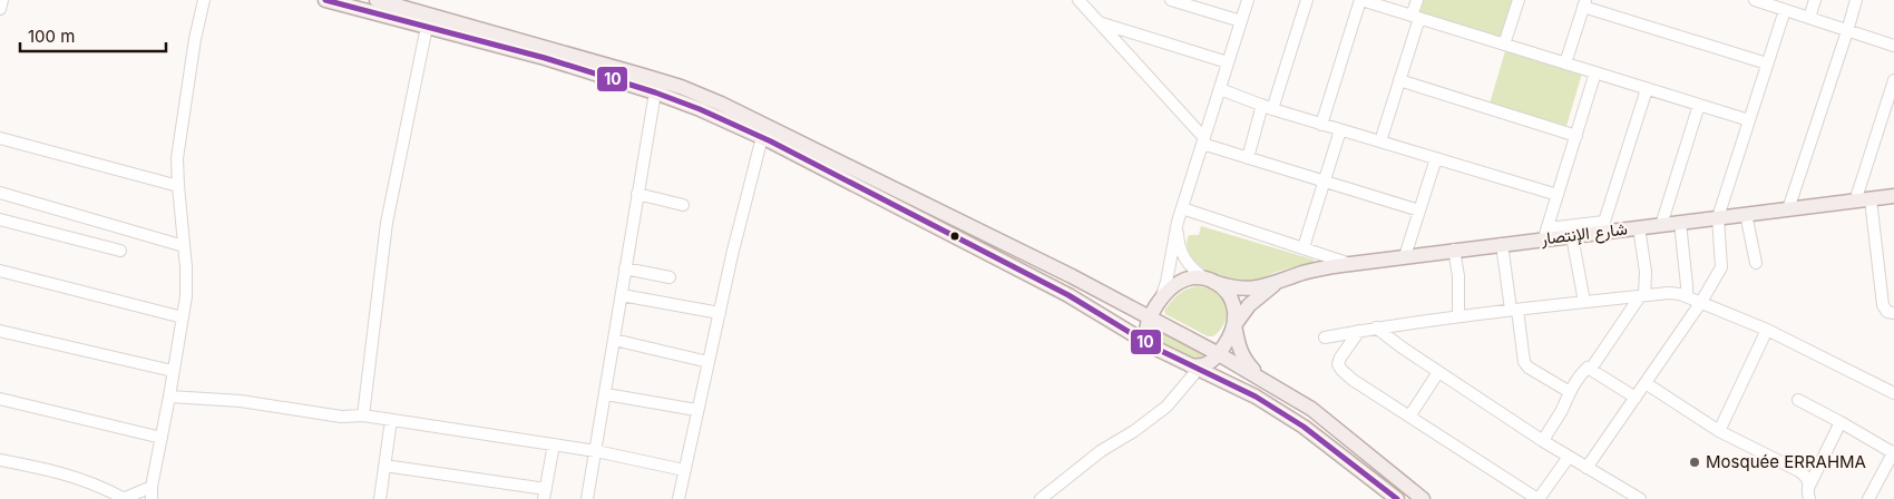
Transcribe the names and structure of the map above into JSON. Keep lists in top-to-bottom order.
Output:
{
  "streets": {
    "main road": ["شارع الإنتصار"]
  },
  "places": ["Mosquée ERRAHMA"],
  "lines": ["transit line 10"],
  "scale_bar": "100 m"
}
